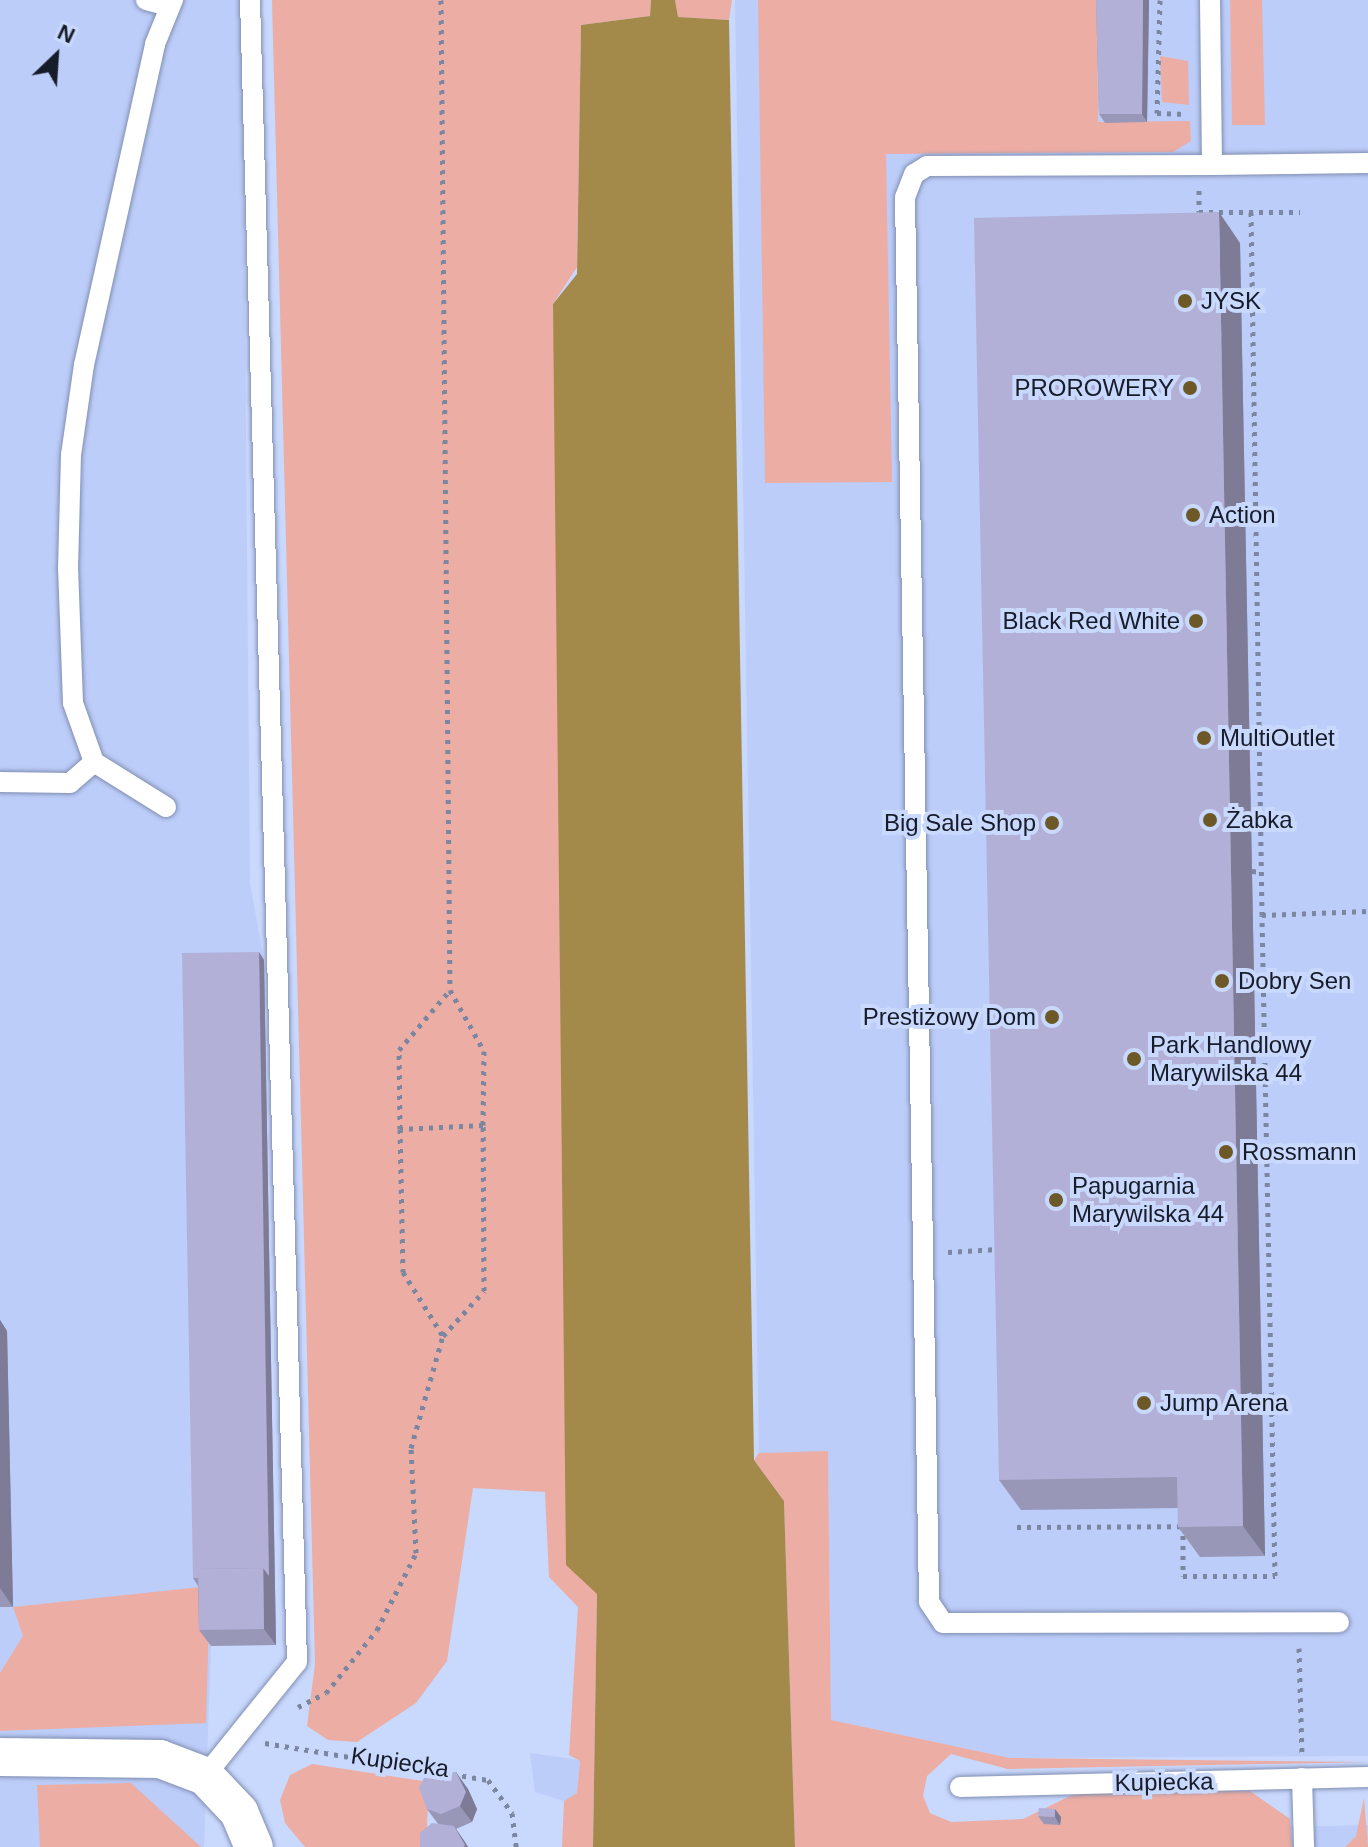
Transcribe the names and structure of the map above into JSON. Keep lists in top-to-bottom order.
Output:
{
  "streets": {
    "lane": ["Kupiecka"]
  },
  "places": [
    "JYSK",
    "PROROWERY",
    "Action",
    "Black Red White",
    "MultiOutlet",
    "Żabka",
    "Big Sale Shop",
    "Dobry Sen",
    "Prestiżowy Dom",
    "Park Handlowy Marywilska 44",
    "Rossmann",
    "Papugarnia Marywilska 44",
    "Jump Arena"
  ],
  "north": "top right"
}
